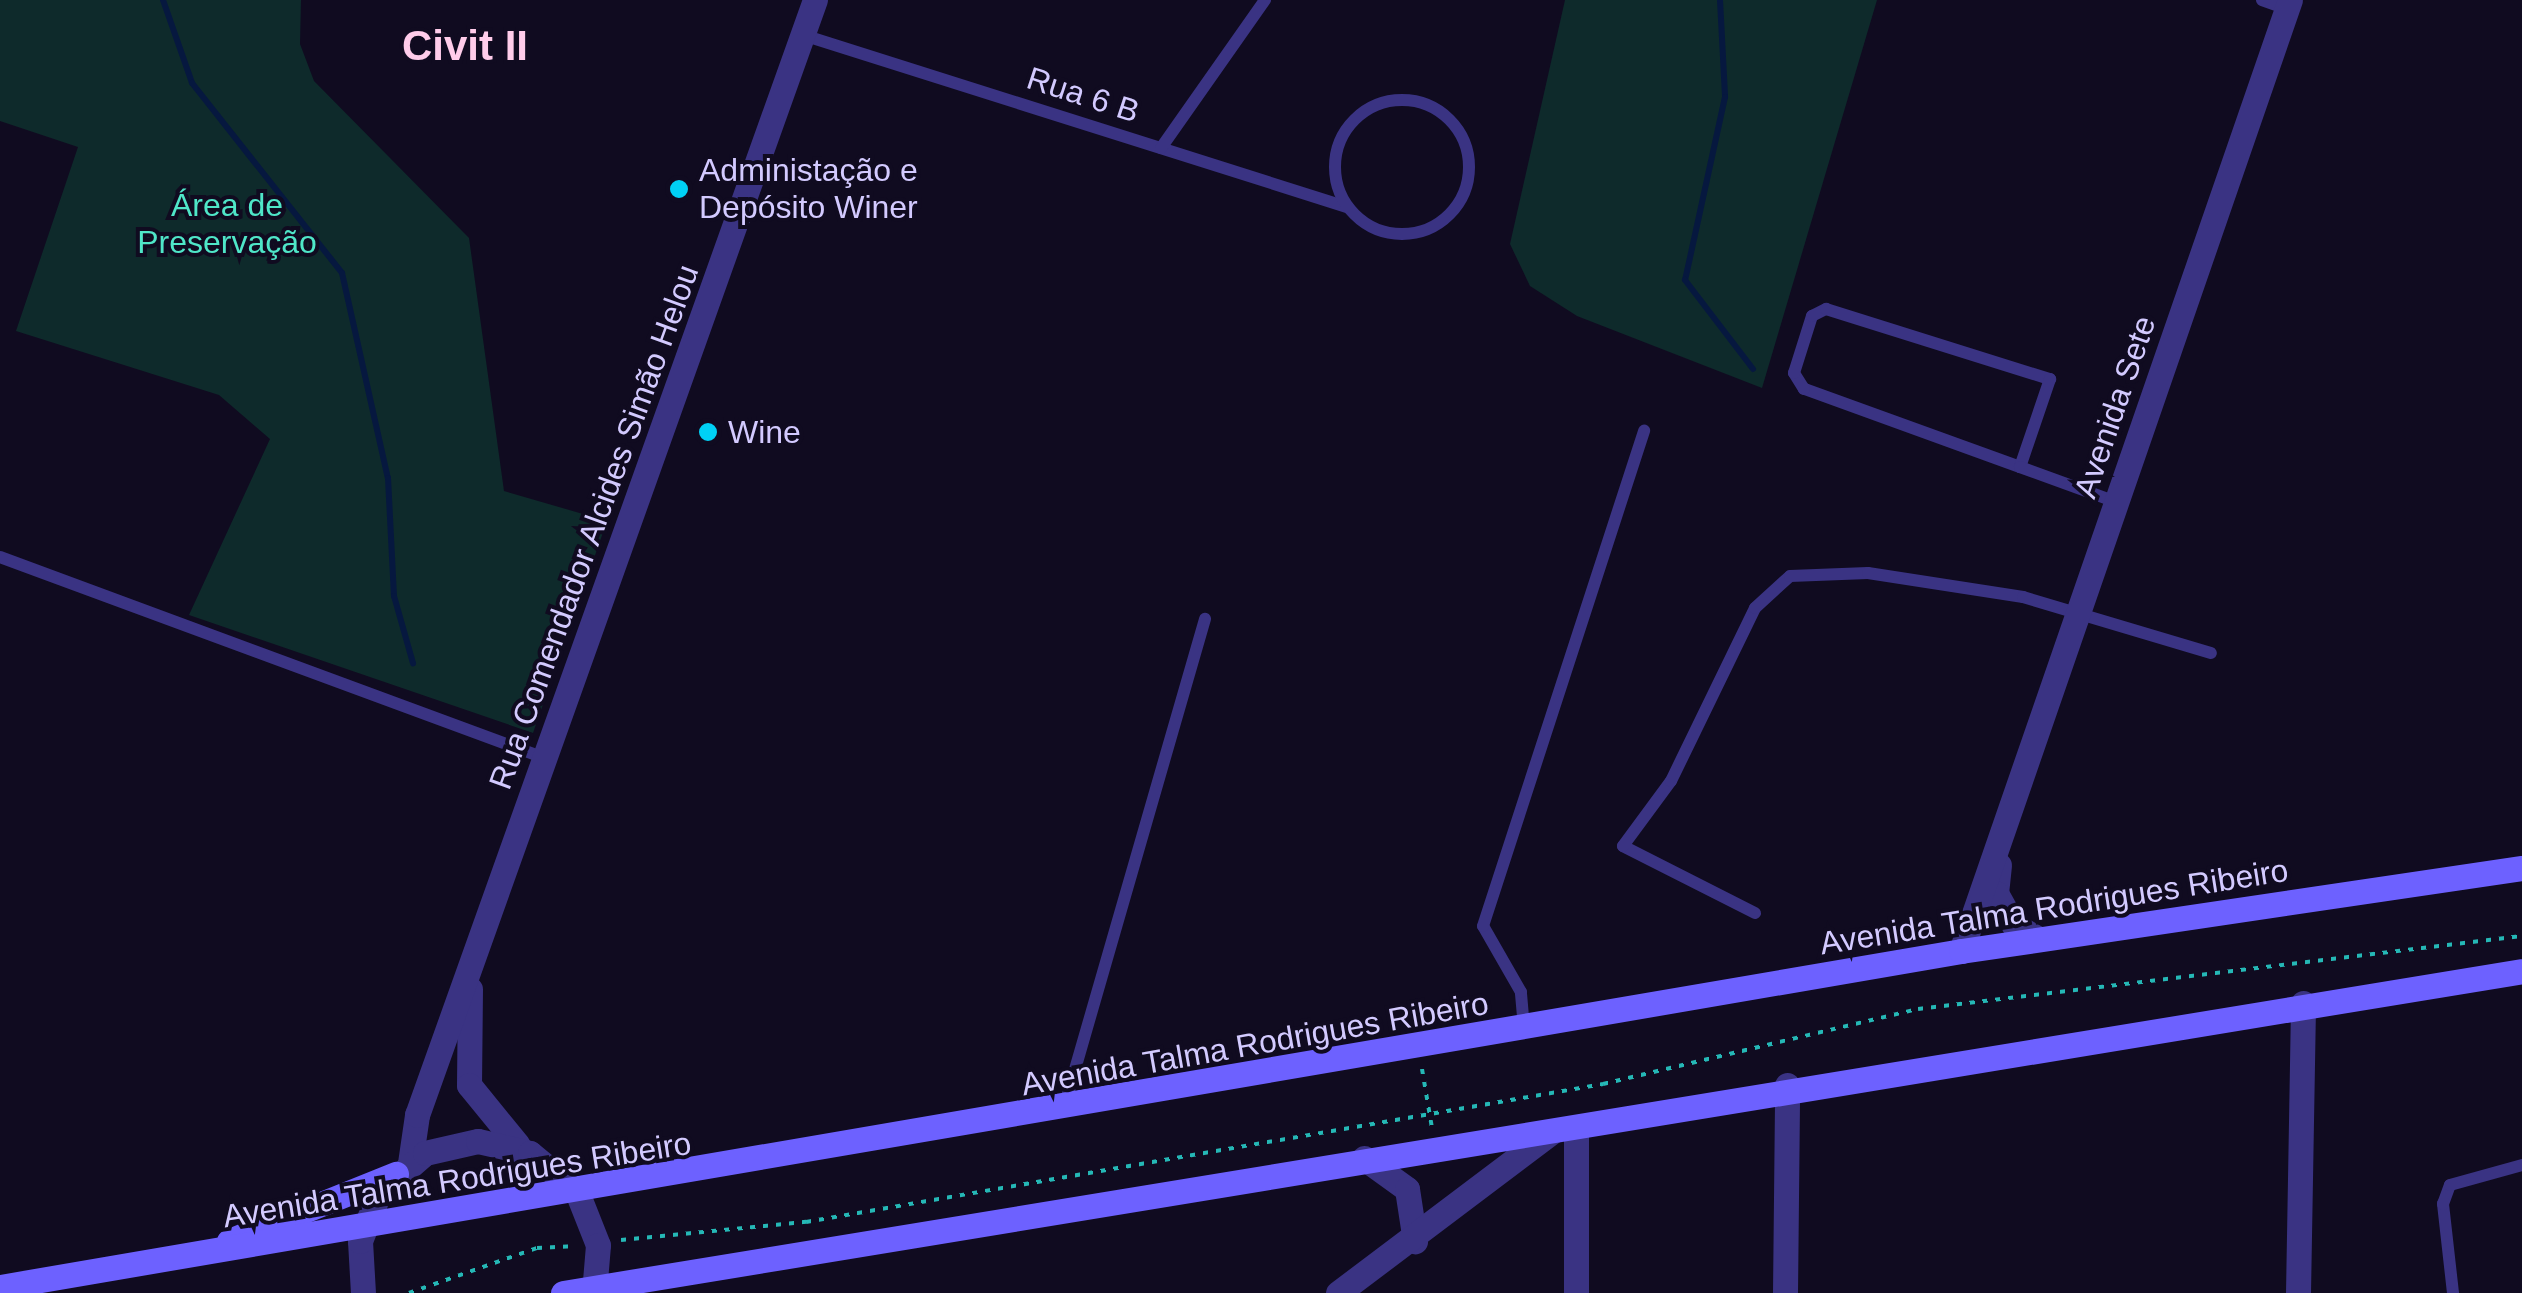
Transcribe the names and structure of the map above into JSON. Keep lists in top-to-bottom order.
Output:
{
  "streets": {
    "main road": ["Avenida Talma Rodrigues Ribeiro"],
    "street": ["Avenida Sete", "Rua Comendador Alcides Simão Helou"],
    "lane": ["Rua 6 B"]
  },
  "crossings": [
    ["Rua 6 B", "Rua Comendador Alcides Simão Helou"],
    ["Avenida Sete", "Avenida Talma Rodrigues Ribeiro"],
    ["Rua Comendador Alcides Simão Helou", "Avenida Talma Rodrigues Ribeiro"]
  ],
  "districts": ["Civit II"],
  "parks": ["Área de Preservação"],
  "places": ["Administação e Depósito Winer", "Wine"]
}
